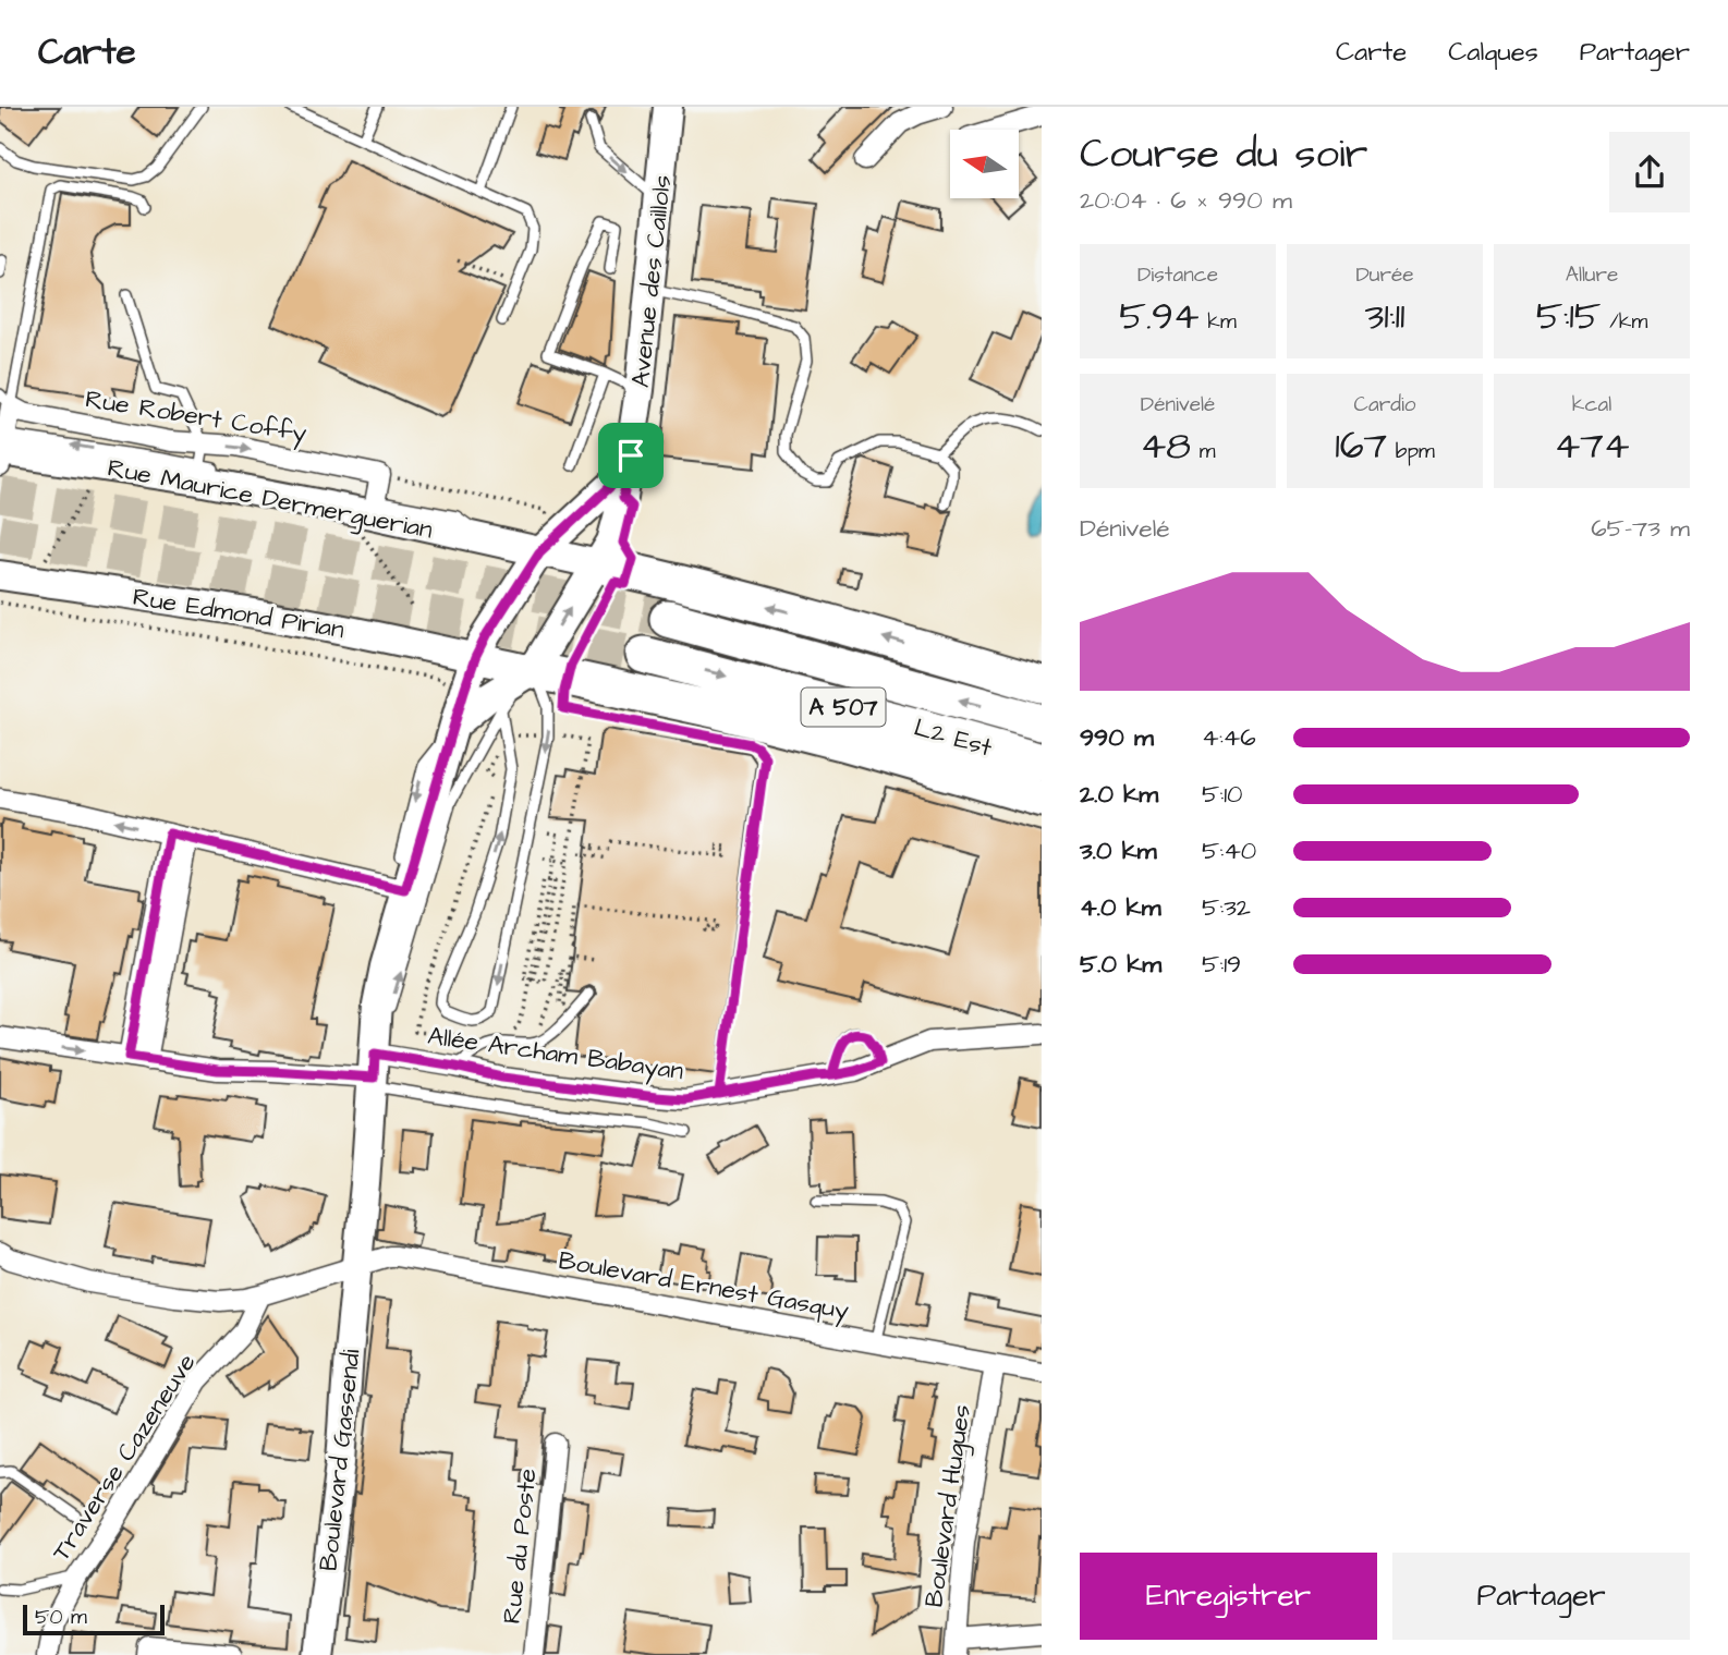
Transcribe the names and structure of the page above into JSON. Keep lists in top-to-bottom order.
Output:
{
  "streets": {
    "highway": ["A 507", "L2 Est"],
    "street": [
      "Avenue des Caillols",
      "Rue Robert Coffy",
      "Rue Maurice Dermerguerian",
      "Rue Edmond Pirian",
      "Allée Archam Babayan",
      "Boulevard Ernest Gasquy",
      "Traverse Cazeneuve",
      "Boulevard Gassendi",
      "Boulevard Hugues",
      "Rue du Poste"
    ]
  },
  "crossings": [
    ["Avenue des Caillols", "Rue Maurice Dermerguerian"],
    ["Avenue des Caillols", "Rue Edmond Pirian"],
    ["Avenue des Caillols", "Allée Archam Babayan"],
    ["Avenue des Caillols", "Boulevard Ernest Gasquy"],
    ["Avenue des Caillols", "Boulevard Gassendi"],
    ["Boulevard Ernest Gasquy", "Traverse Cazeneuve"],
    ["Boulevard Ernest Gasquy", "Boulevard Gassendi"],
    ["Boulevard Ernest Gasquy", "Boulevard Hugues"]
  ],
  "one_way": ["Rue Robert Coffy"],
  "scale_bar": "50 m",
  "north": "left",
  "page": {
    "header": "Carte",
    "nav": ["Carte", "Calques", "Partager"],
    "heading": ["Course du soir", "20:04 · 6 × 990 m"],
    "stats": [
      ["Distance", "5.94 km"],
      ["Durée", "31:11"],
      ["Allure", "5:15 /km"],
      ["Dénivelé", "48 m"],
      ["Cardio", "167 bpm"],
      ["kcal", "474"]
    ],
    "chart": ["Dénivelé", "65–73 m"],
    "list": [
      {
        "name": "990 m",
        "note": "4:46"
      },
      {
        "name": "2.0 km",
        "note": "5:10"
      },
      {
        "name": "3.0 km",
        "note": "5:40"
      },
      {
        "name": "4.0 km",
        "note": "5:32"
      },
      {
        "name": "5.0 km",
        "note": "5:19"
      }
    ],
    "buttons": ["Enregistrer", "Partager"],
    "scale": "50 m"
  }
}
